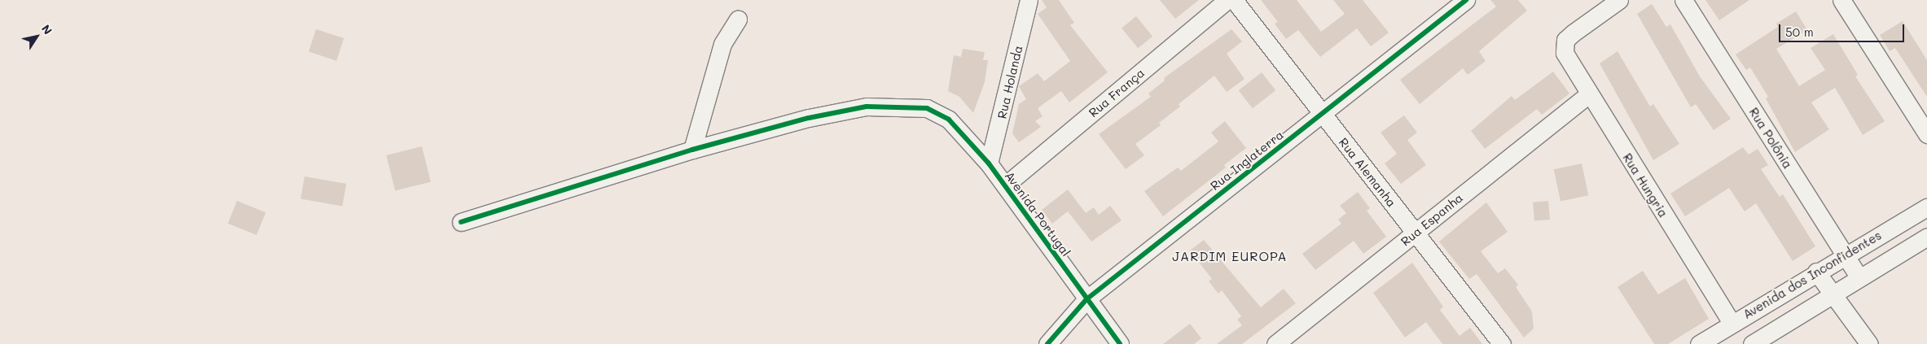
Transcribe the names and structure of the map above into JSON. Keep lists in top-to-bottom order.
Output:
{
  "streets": {
    "street": [
      "Rua Holanda",
      "Rua França",
      "Rua Polônia",
      "Rua Inglaterra",
      "Rua Alemanha",
      "Rua Hungria",
      "Avenida Portugal",
      "Rua Espanha",
      "Avenida dos Inconfidentes"
    ]
  },
  "crossings": [
    ["Rua Holanda", "Avenida Portugal"],
    ["Rua França", "Avenida Portugal"],
    ["Rua Polônia", "Avenida dos Inconfidentes"],
    ["Rua Inglaterra", "Rua Alemanha"],
    ["Rua Inglaterra", "Avenida Portugal"],
    ["Rua Alemanha", "Rua Espanha"],
    ["Rua Hungria", "Rua Espanha"],
    ["Rua Hungria", "Avenida dos Inconfidentes"]
  ],
  "districts": ["JARDIM EUROPA"],
  "scale_bar": "50 m",
  "north": "top right"
}
